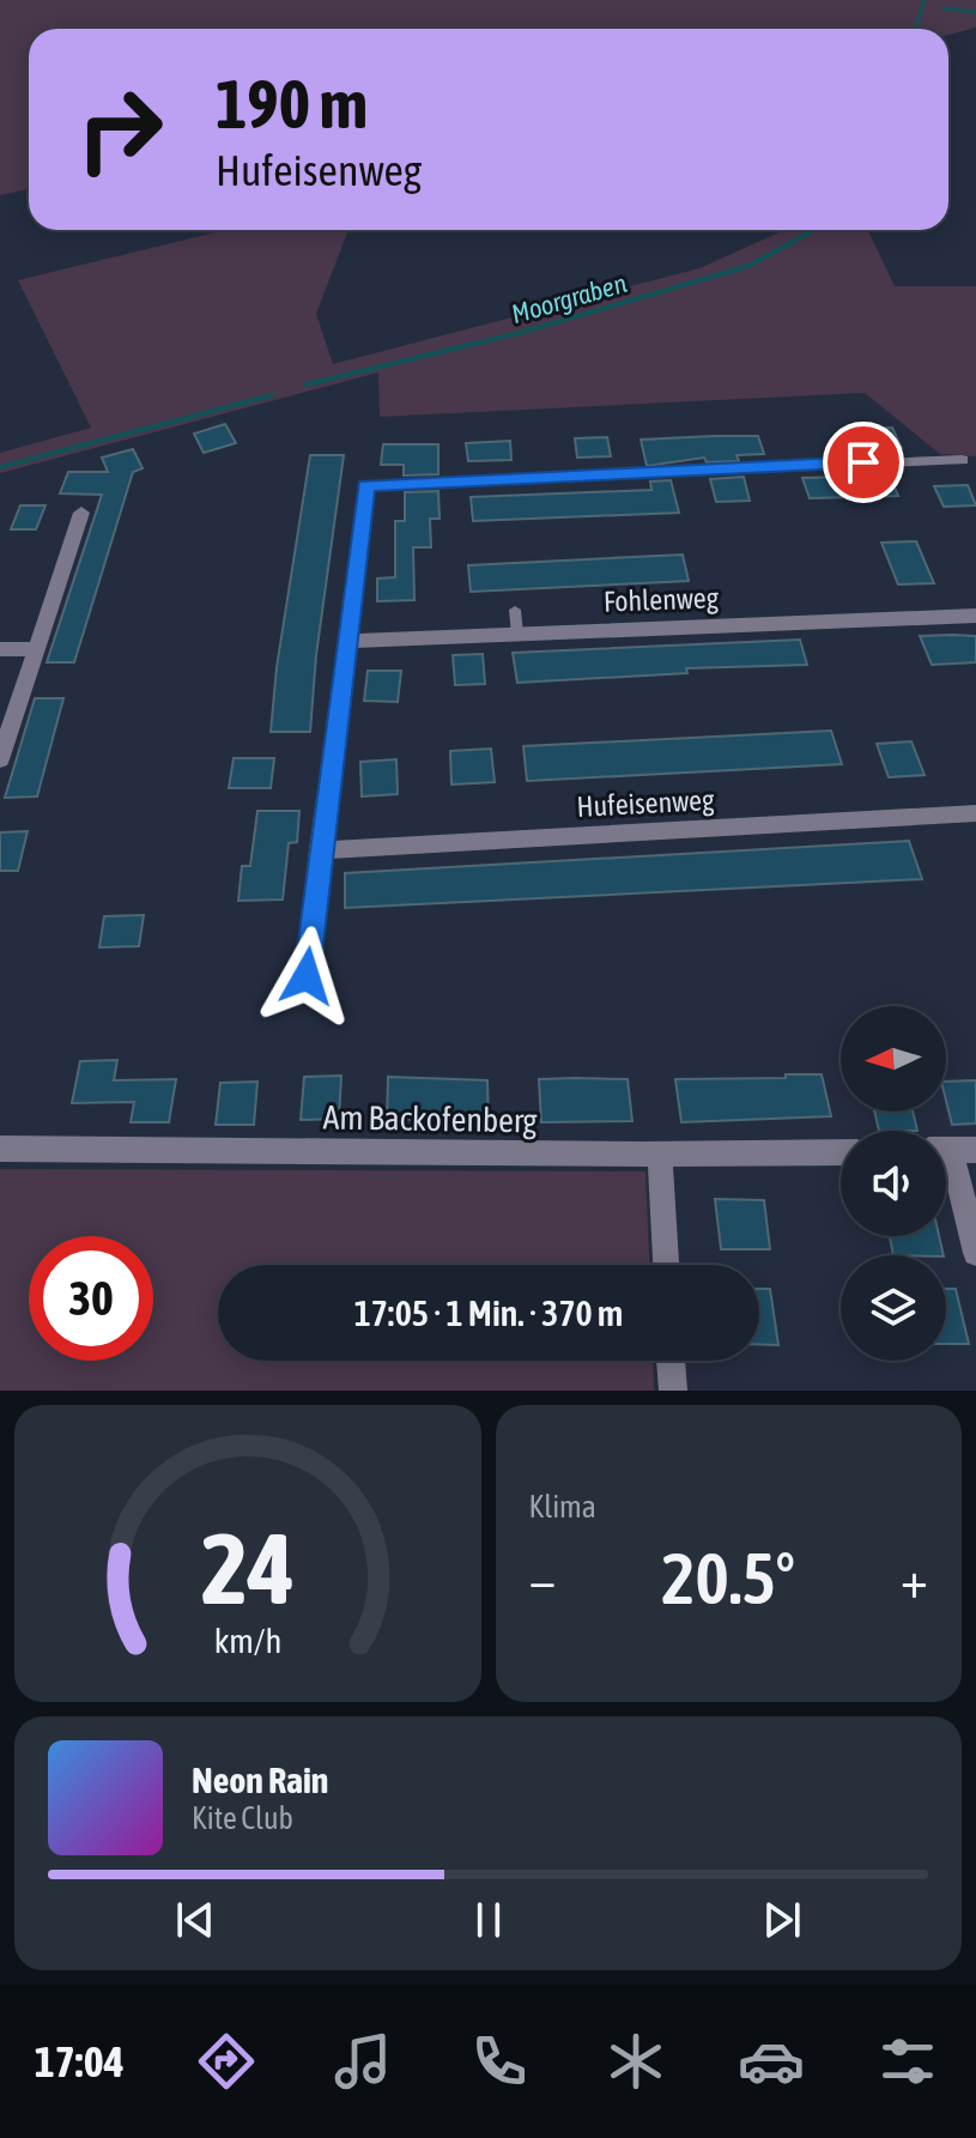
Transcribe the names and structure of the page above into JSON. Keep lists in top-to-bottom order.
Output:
{
  "streets": {
    "street": ["Fohlenweg", "Hufeisenweg", "Am Backofenberg"]
  },
  "water": ["Moorgraben"],
  "north": "left",
  "page": {
    "turn": ["190 m", "Hufeisenweg"],
    "limit": "30",
    "trip": "17:05 · 1 Min. · 370 m",
    "tile": "Klima",
    "heat": ["−", "20.5°", "+"],
    "song": ["Neon Rain", "Kite Club"],
    "tabs": "17:04",
    "gauge": ["24", "km/h"]
  }
}
